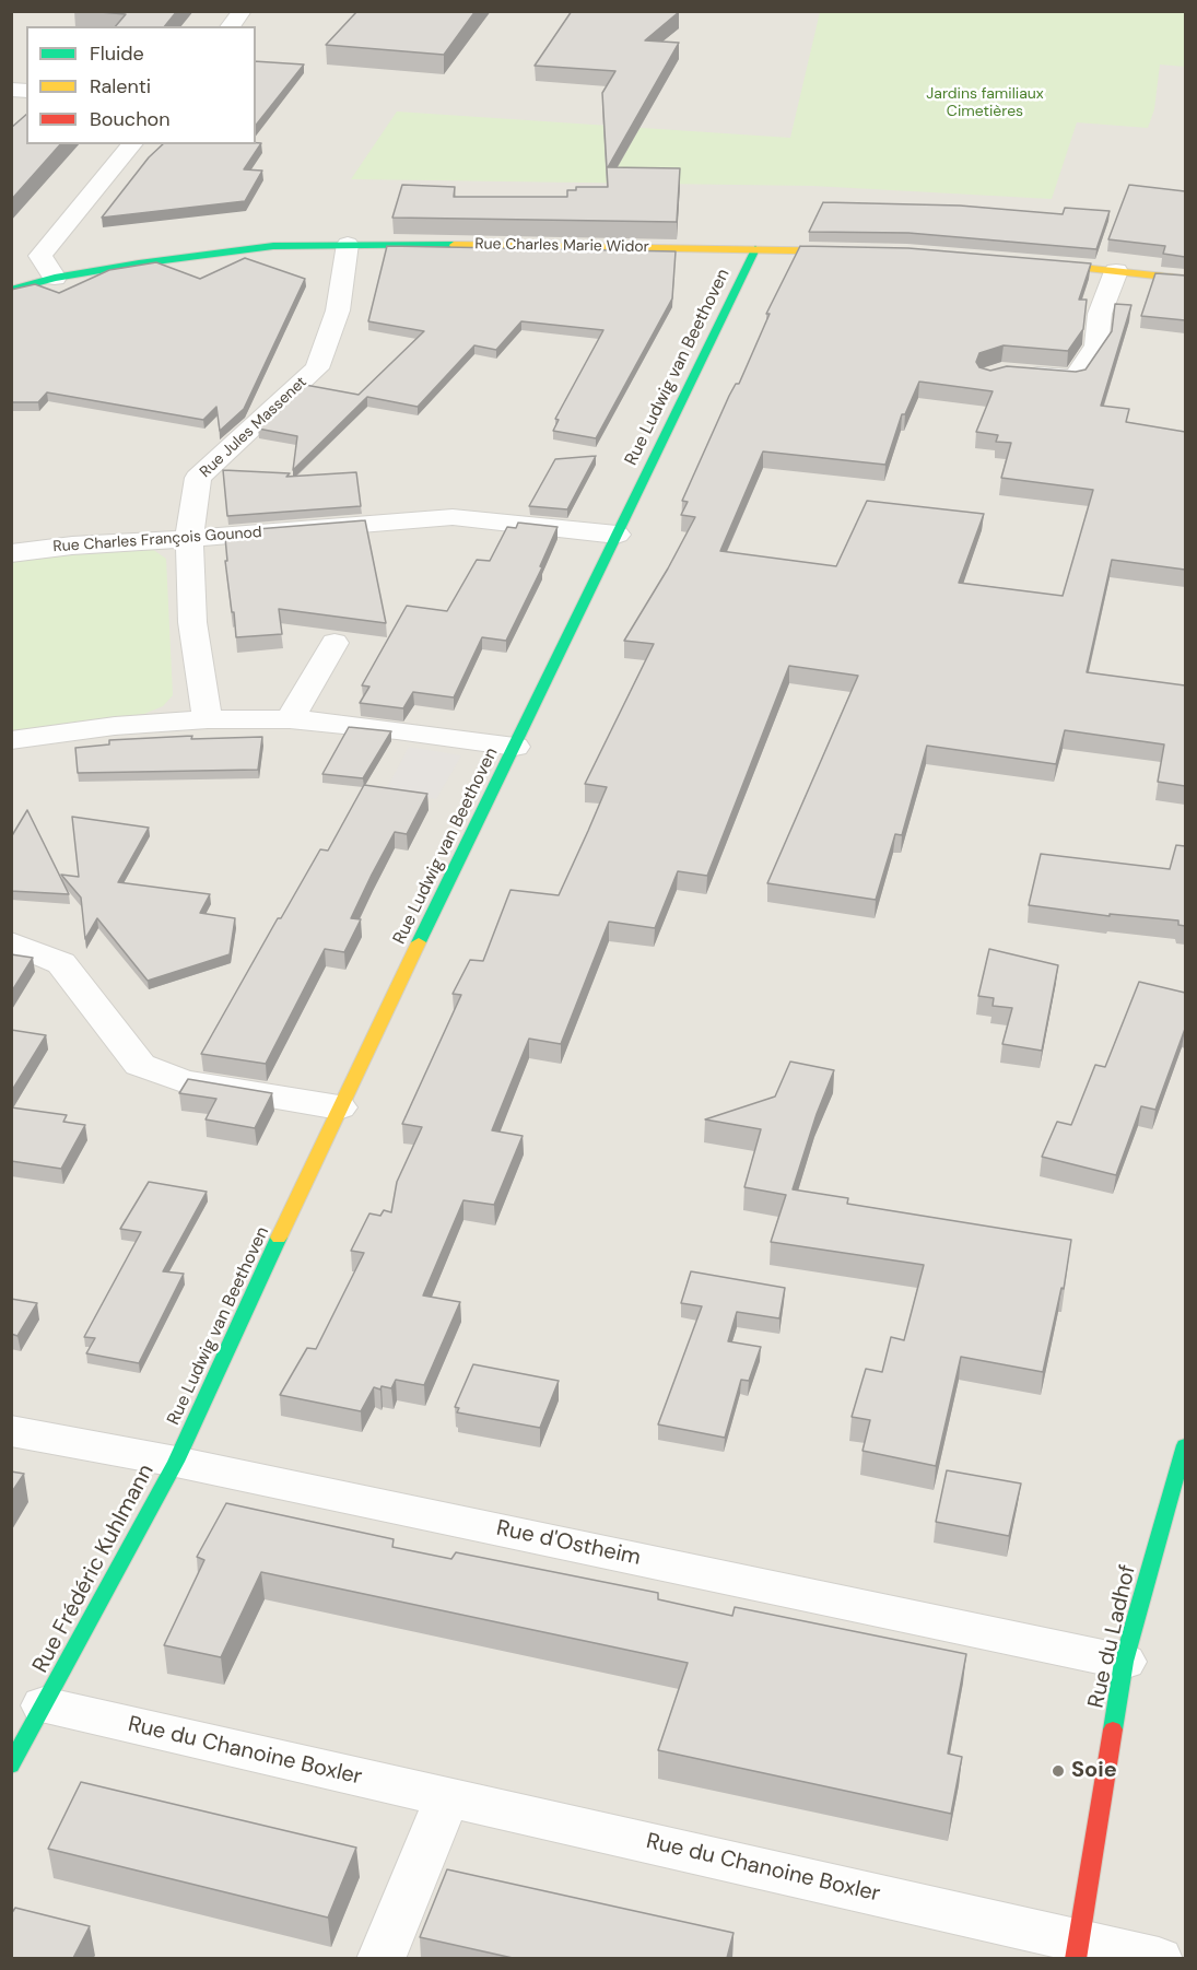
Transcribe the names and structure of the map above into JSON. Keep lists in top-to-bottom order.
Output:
{
  "streets": {
    "street": [
      "Rue Charles Marie Widor",
      "Rue Ludwig van Beethoven",
      "Rue Jules Massenet",
      "Rue Charles François Gounod",
      "Rue d'Ostheim",
      "Rue Frédéric Kuhlmann",
      "Rue du Ladhof",
      "Rue du Chanoine Boxler"
    ]
  },
  "crossings": [
    ["Rue Charles Marie Widor", "Rue Ludwig van Beethoven"],
    ["Rue Charles Marie Widor", "Rue Jules Massenet"],
    ["Rue Ludwig van Beethoven", "Rue Charles François Gounod"],
    ["Rue Ludwig van Beethoven", "Rue d'Ostheim"],
    ["Rue Ludwig van Beethoven", "Rue Frédéric Kuhlmann"],
    ["Rue Jules Massenet", "Rue Charles François Gounod"],
    ["Rue d'Ostheim", "Rue Frédéric Kuhlmann"],
    ["Rue d'Ostheim", "Rue du Ladhof"],
    ["Rue Frédéric Kuhlmann", "Rue du Chanoine Boxler"],
    ["Rue du Ladhof", "Rue du Chanoine Boxler"]
  ],
  "parks": ["Jardins familiaux Cimetières"],
  "places": ["Soie"],
  "legend": ["Fluide", "Ralenti", "Bouchon"]
}
